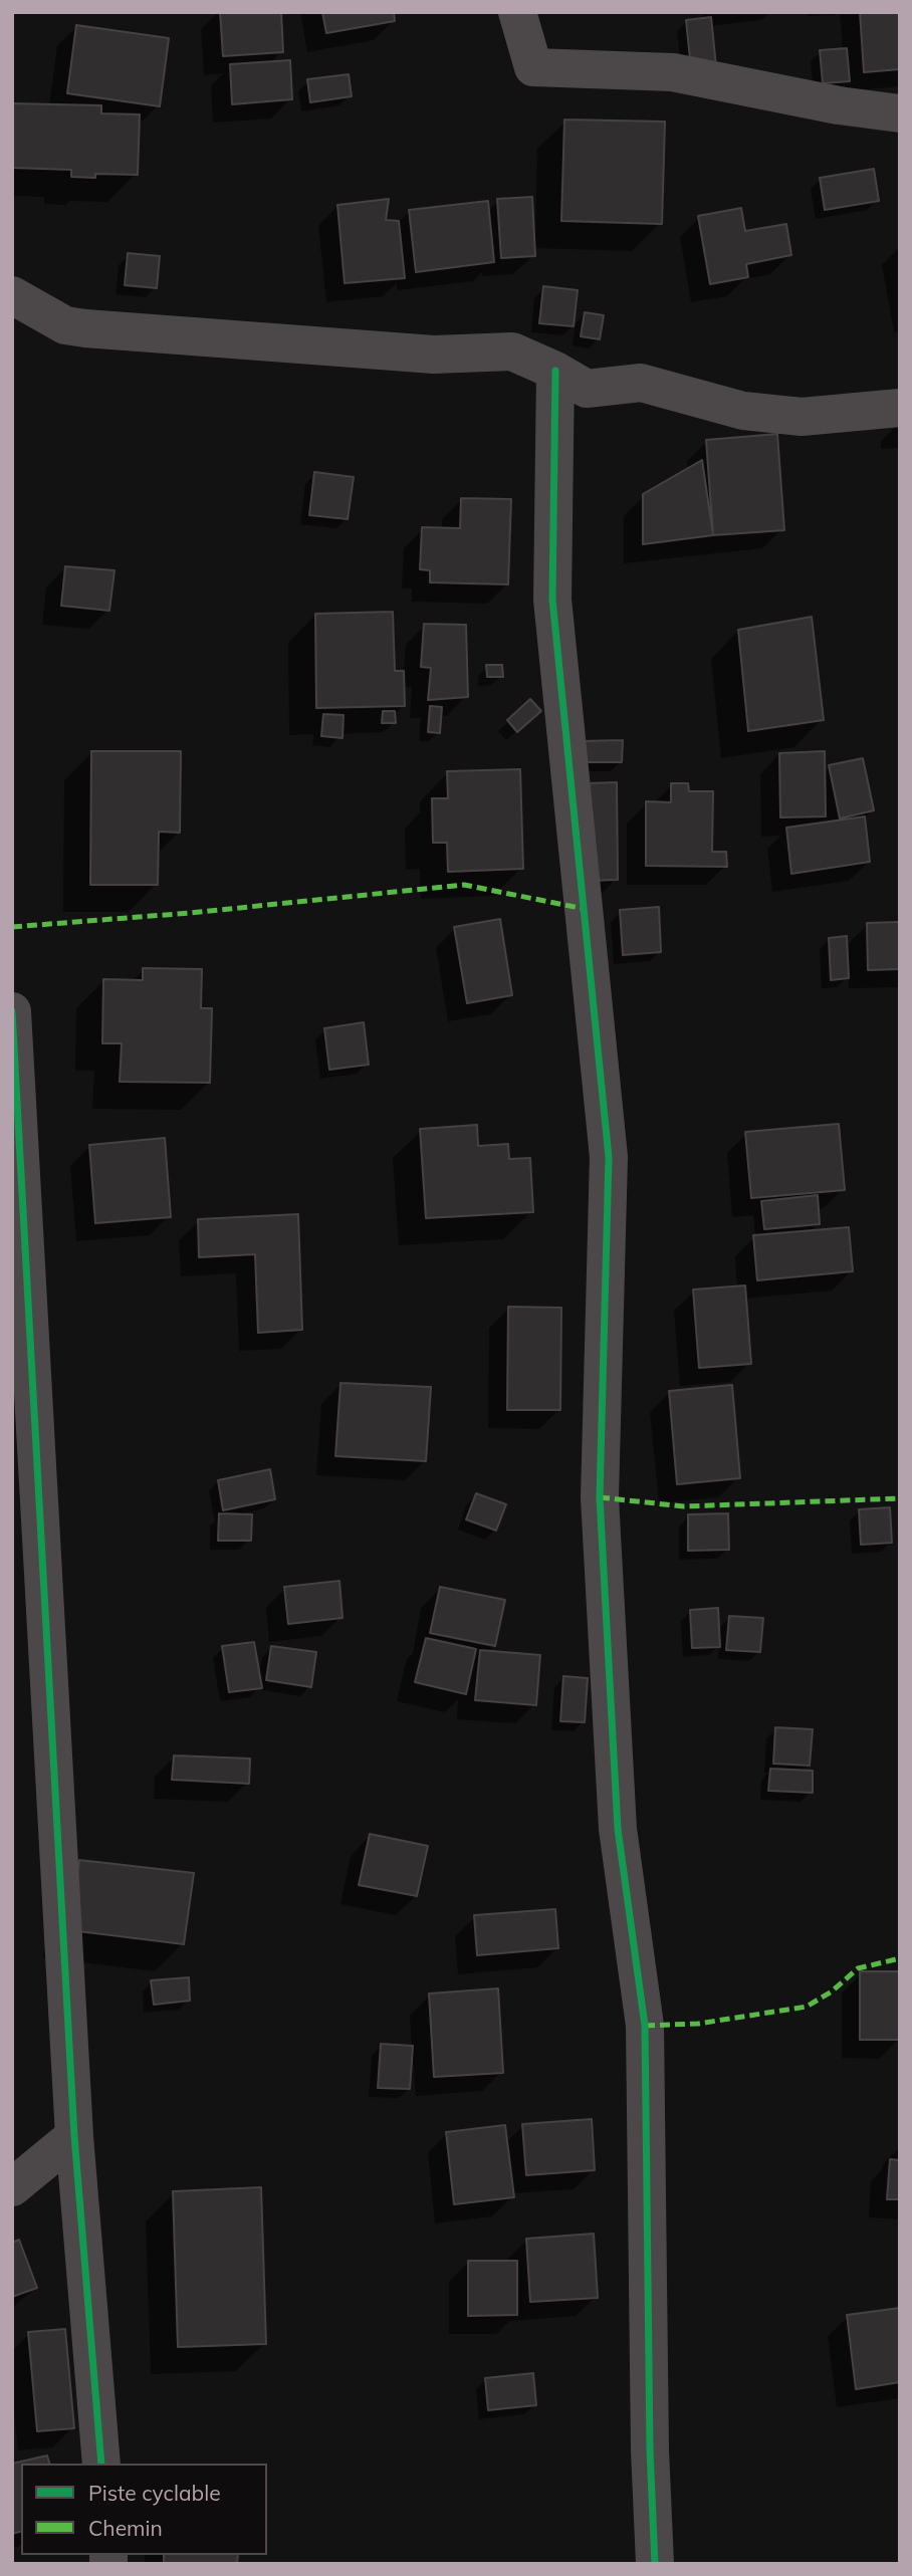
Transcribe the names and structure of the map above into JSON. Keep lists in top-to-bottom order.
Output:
{
  "legend": ["Piste cyclable", "Chemin"]
}
